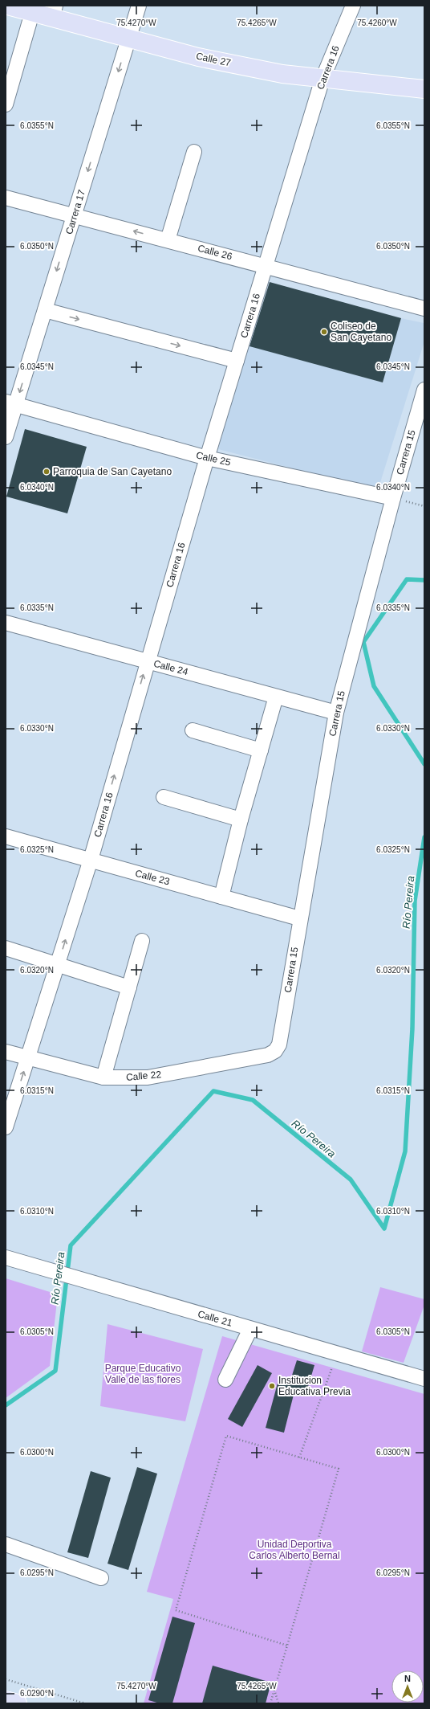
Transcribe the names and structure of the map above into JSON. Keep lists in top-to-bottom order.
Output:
{
  "streets": {
    "main road": ["Calle 27"],
    "street": [
      "Carrera 16",
      "Carrera 17",
      "Calle 26",
      "Carrera 15",
      "Calle 25",
      "Calle 24",
      "Calle 23",
      "Calle 22",
      "Calle 21"
    ]
  },
  "crossings": [
    ["Calle 27", "Carrera 16"],
    ["Calle 27", "Carrera 17"],
    ["Carrera 16", "Calle 26"],
    ["Carrera 16", "Calle 25"],
    ["Carrera 16", "Calle 24"],
    ["Carrera 16", "Calle 23"],
    ["Carrera 16", "Calle 22"],
    ["Carrera 17", "Calle 26"],
    ["Carrera 17", "Calle 25"],
    ["Carrera 15", "Calle 25"],
    ["Carrera 15", "Calle 24"],
    ["Carrera 15", "Calle 23"],
    ["Carrera 15", "Calle 22"]
  ],
  "water": ["Río Pereira"],
  "parks": ["Parque Educativo Valle de las flores", "Unidad Deportiva Carlos Alberto Bernal"],
  "places": ["Coliseo de San Cayetano", "Parroquia de San Cayetano", "Institucion Educativa Previa"],
  "north": "top",
  "coordinates": [
    "75.4270°W",
    "75.4265°W",
    "75.4260°W",
    "6.0355°N",
    "6.0350°N",
    "6.0345°N",
    "6.0340°N",
    "6.0335°N",
    "6.0330°N",
    "6.0325°N",
    "6.0320°N",
    "6.0315°N",
    "6.0310°N",
    "6.0305°N",
    "6.0300°N",
    "6.0295°N",
    "6.0290°N"
  ]
}
